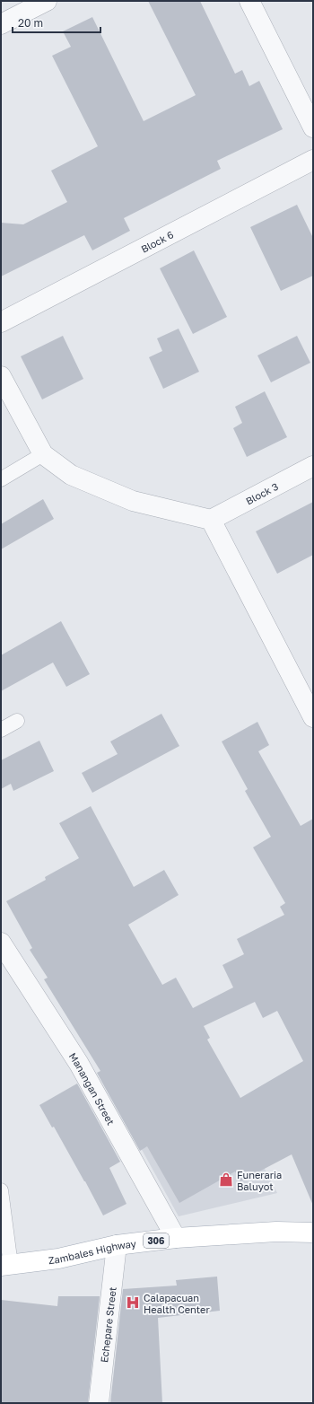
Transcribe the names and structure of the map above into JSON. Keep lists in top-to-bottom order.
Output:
{
  "streets": {
    "main road": ["306", "Zambales Highway"],
    "street": [
      "Block 6",
      "Block 3",
      "Manangan Street",
      "Echepare Street"
    ]
  },
  "crossings": [
    ["Manangan Street", "Zambales Highway"],
    ["Zambales Highway", "Echepare Street"]
  ],
  "places": {
    "shop": ["Funeraria Baluyot"],
    "hospital": ["Calapacuan Health Center"]
  },
  "scale_bar": "20 m"
}
